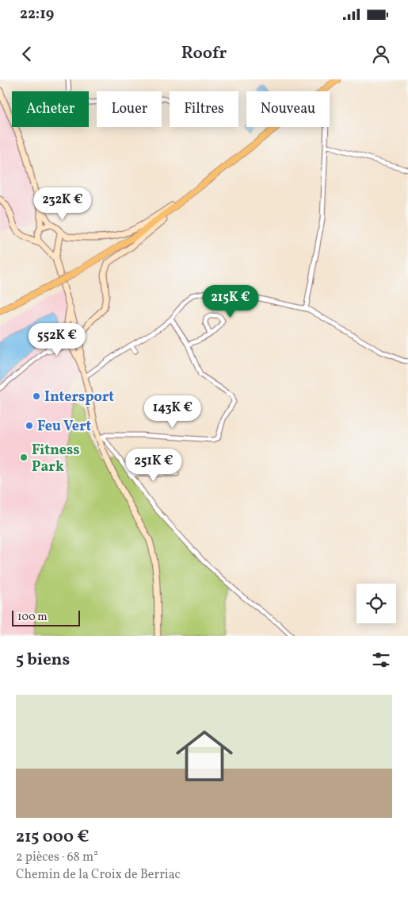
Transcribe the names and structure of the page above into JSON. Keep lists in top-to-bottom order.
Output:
{
  "places": ["Intersport", "Feu Vert", "Fitness Park"],
  "scale_bar": "100 m",
  "page": {
    "status": "22:19",
    "header": "Roofr",
    "chip": [
      "Acheter",
      "Louer",
      "Filtres",
      "Nouveau"
    ],
    "price": [
      "232K €",
      "215K €",
      "552K €",
      "143K €",
      "251K €"
    ],
    "scale": "100 m",
    "heading": "5 biens",
    "list": [
      {
        "name": "215 000 €",
        "note": "2 pièces · 68 m² · Chemin de la Croix de Berriac"
      }
    ]
  }
}
